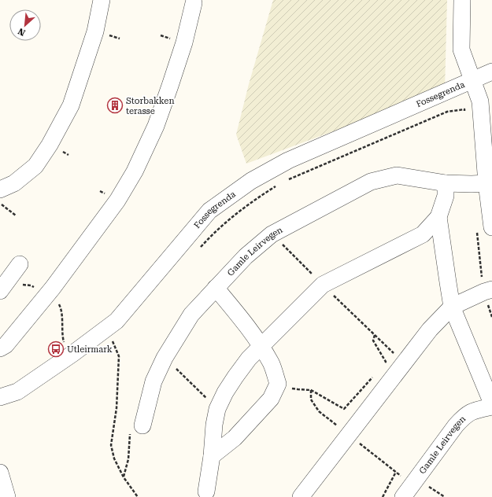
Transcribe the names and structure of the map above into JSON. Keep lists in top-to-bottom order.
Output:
{
  "streets": {
    "street": ["Fossegrenda", "Gamle Leirvegen"]
  },
  "places": {
    "building": ["Storbakken terasse"],
    "bus stop": ["Utleirmark"]
  },
  "north": "bottom left"
}
